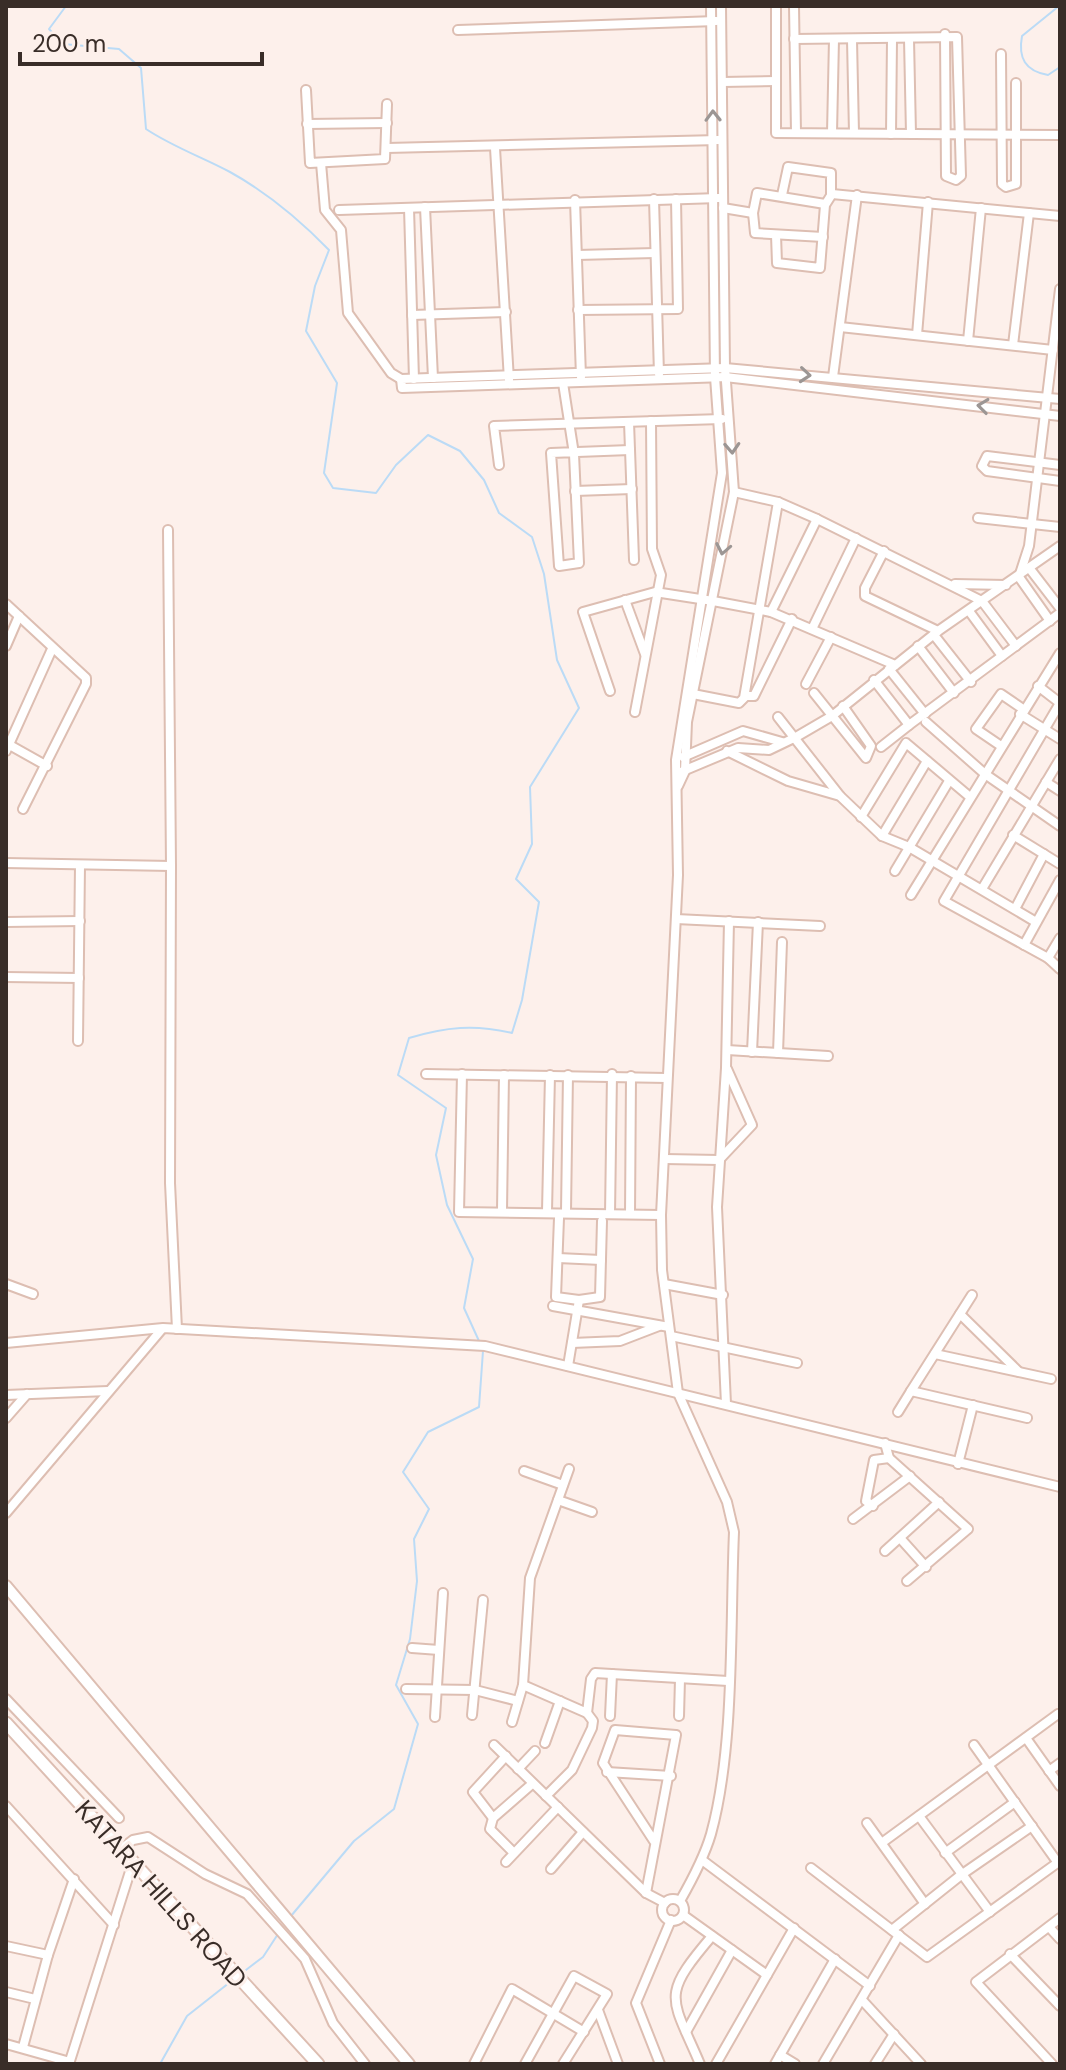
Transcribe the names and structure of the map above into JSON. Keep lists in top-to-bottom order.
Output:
{
  "streets": {
    "main road": ["KATARA HILLS ROAD"]
  },
  "scale_bar": "200 m"
}
